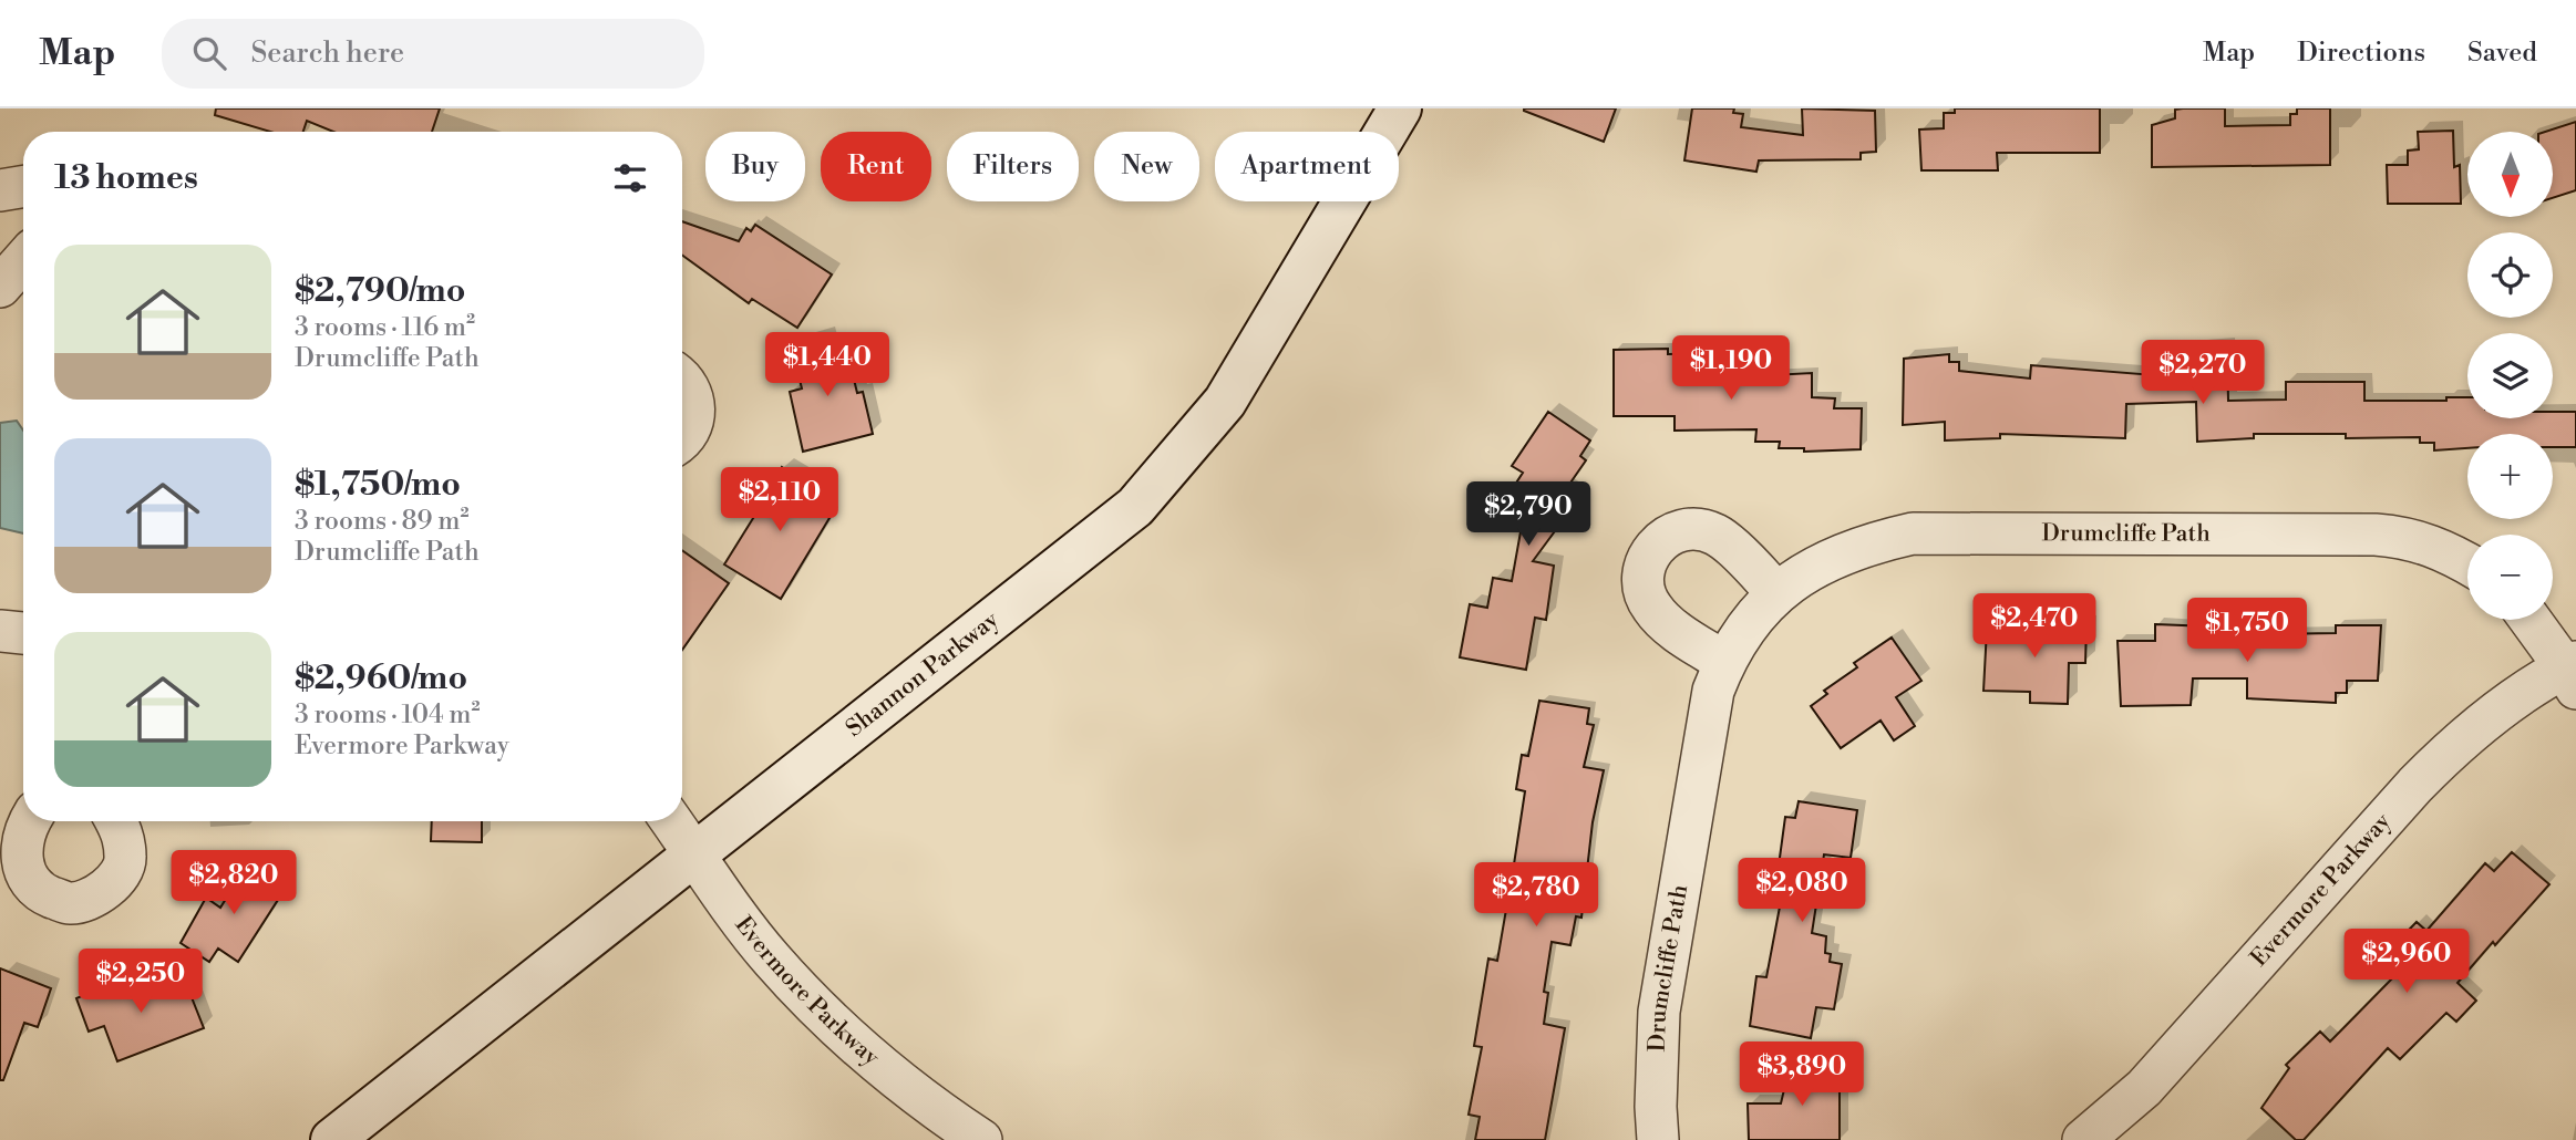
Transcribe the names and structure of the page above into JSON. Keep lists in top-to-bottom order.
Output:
{
  "streets": {
    "street": ["Drumcliffe Path", "Shannon Parkway", "Evermore Parkway"]
  },
  "crossings": [
    ["Shannon Parkway", "Evermore Parkway"]
  ],
  "north": "bottom",
  "page": {
    "header": "Map",
    "search": "Search here",
    "nav": ["Map", "Directions", "Saved"],
    "map_buttons": ["+", "−"],
    "chip": [
      "Buy",
      "Rent",
      "Filters",
      "New",
      "Apartment"
    ],
    "heading": "13 homes",
    "list": [
      {
        "name": "$2,790/mo",
        "note": "3 rooms · 116 m² · Drumcliffe Path"
      },
      {
        "name": "$1,750/mo",
        "note": "3 rooms · 89 m² · Drumcliffe Path"
      },
      {
        "name": "$2,960/mo",
        "note": "3 rooms · 104 m² · Evermore Parkway"
      }
    ],
    "price": [
      "$1,440",
      "$1,190",
      "$2,270",
      "$2,110",
      "$2,790",
      "$2,470",
      "$1,750",
      "$2,820",
      "$2,080",
      "$2,780",
      "$2,960",
      "$2,250",
      "$3,890"
    ]
  }
}
